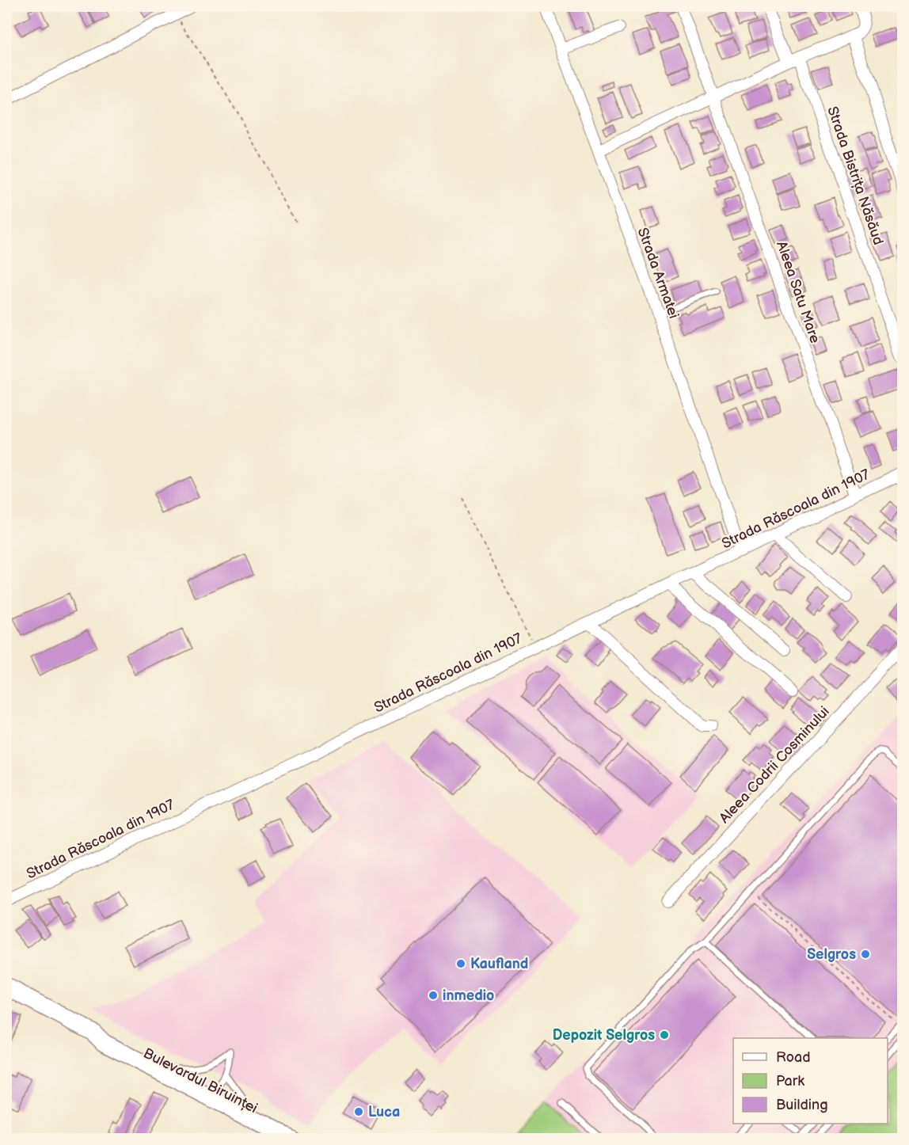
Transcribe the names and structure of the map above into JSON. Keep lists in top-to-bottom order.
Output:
{
  "streets": {
    "main road": ["Bulevardul Biruinței"],
    "street": [
      "Strada Bistrița Năsăud",
      "Strada Armatei",
      "Aleea Satu Mare",
      "Strada Răscoala din 1907",
      "Aleea Codrii Cosminului"
    ]
  },
  "crossings": [
    ["Strada Armatei", "Strada Răscoala din 1907"],
    ["Aleea Satu Mare", "Strada Răscoala din 1907"]
  ],
  "places": [
    "Selgros",
    "Kaufland",
    "inmedio",
    "Depozit Selgros",
    "Luca"
  ],
  "legend": ["Road", "Park", "Building"]
}
